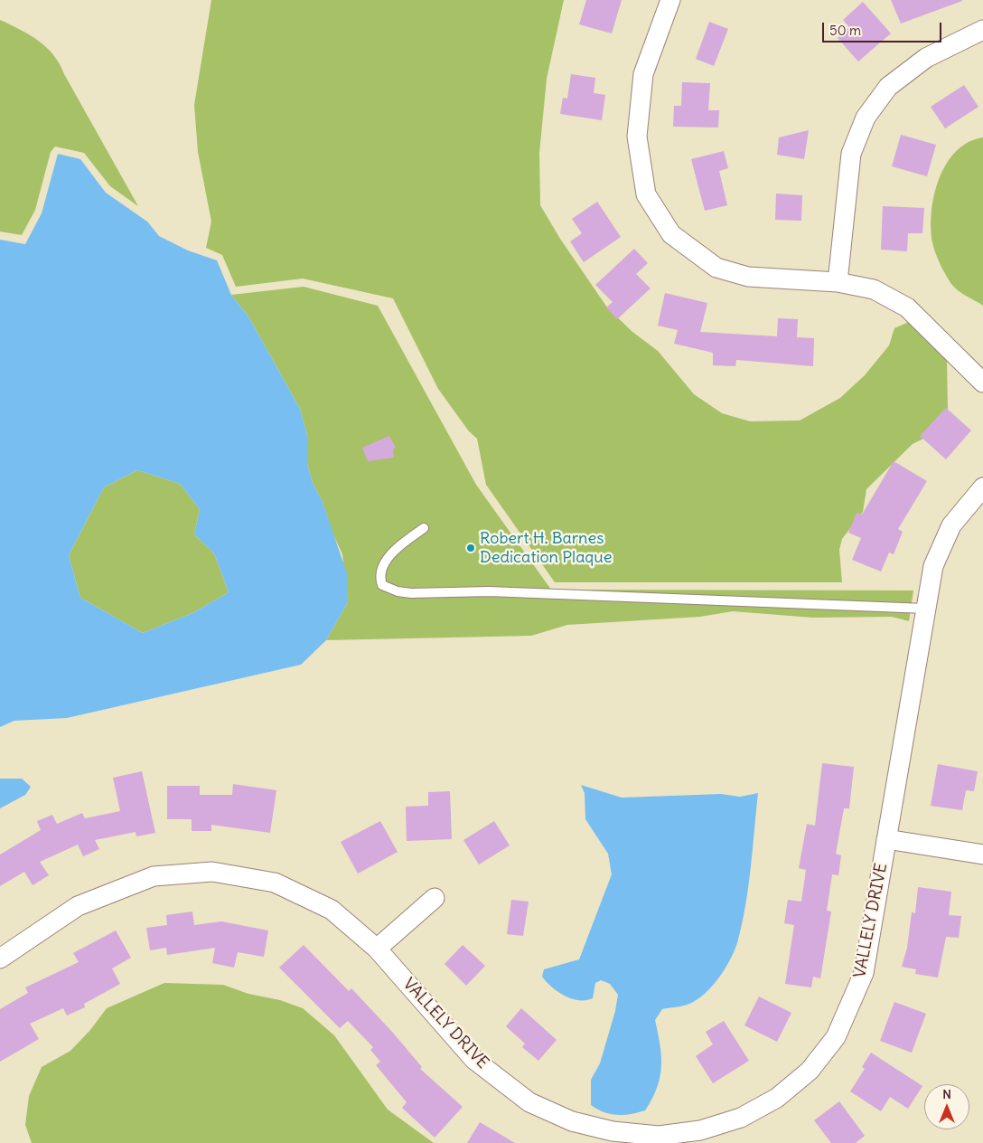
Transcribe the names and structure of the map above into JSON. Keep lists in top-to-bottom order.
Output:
{
  "streets": {
    "street": ["VALLELY DRIVE"]
  },
  "places": ["Robert H. Barnes Dedication Plaque"],
  "scale_bar": "50 m",
  "north": "top"
}
